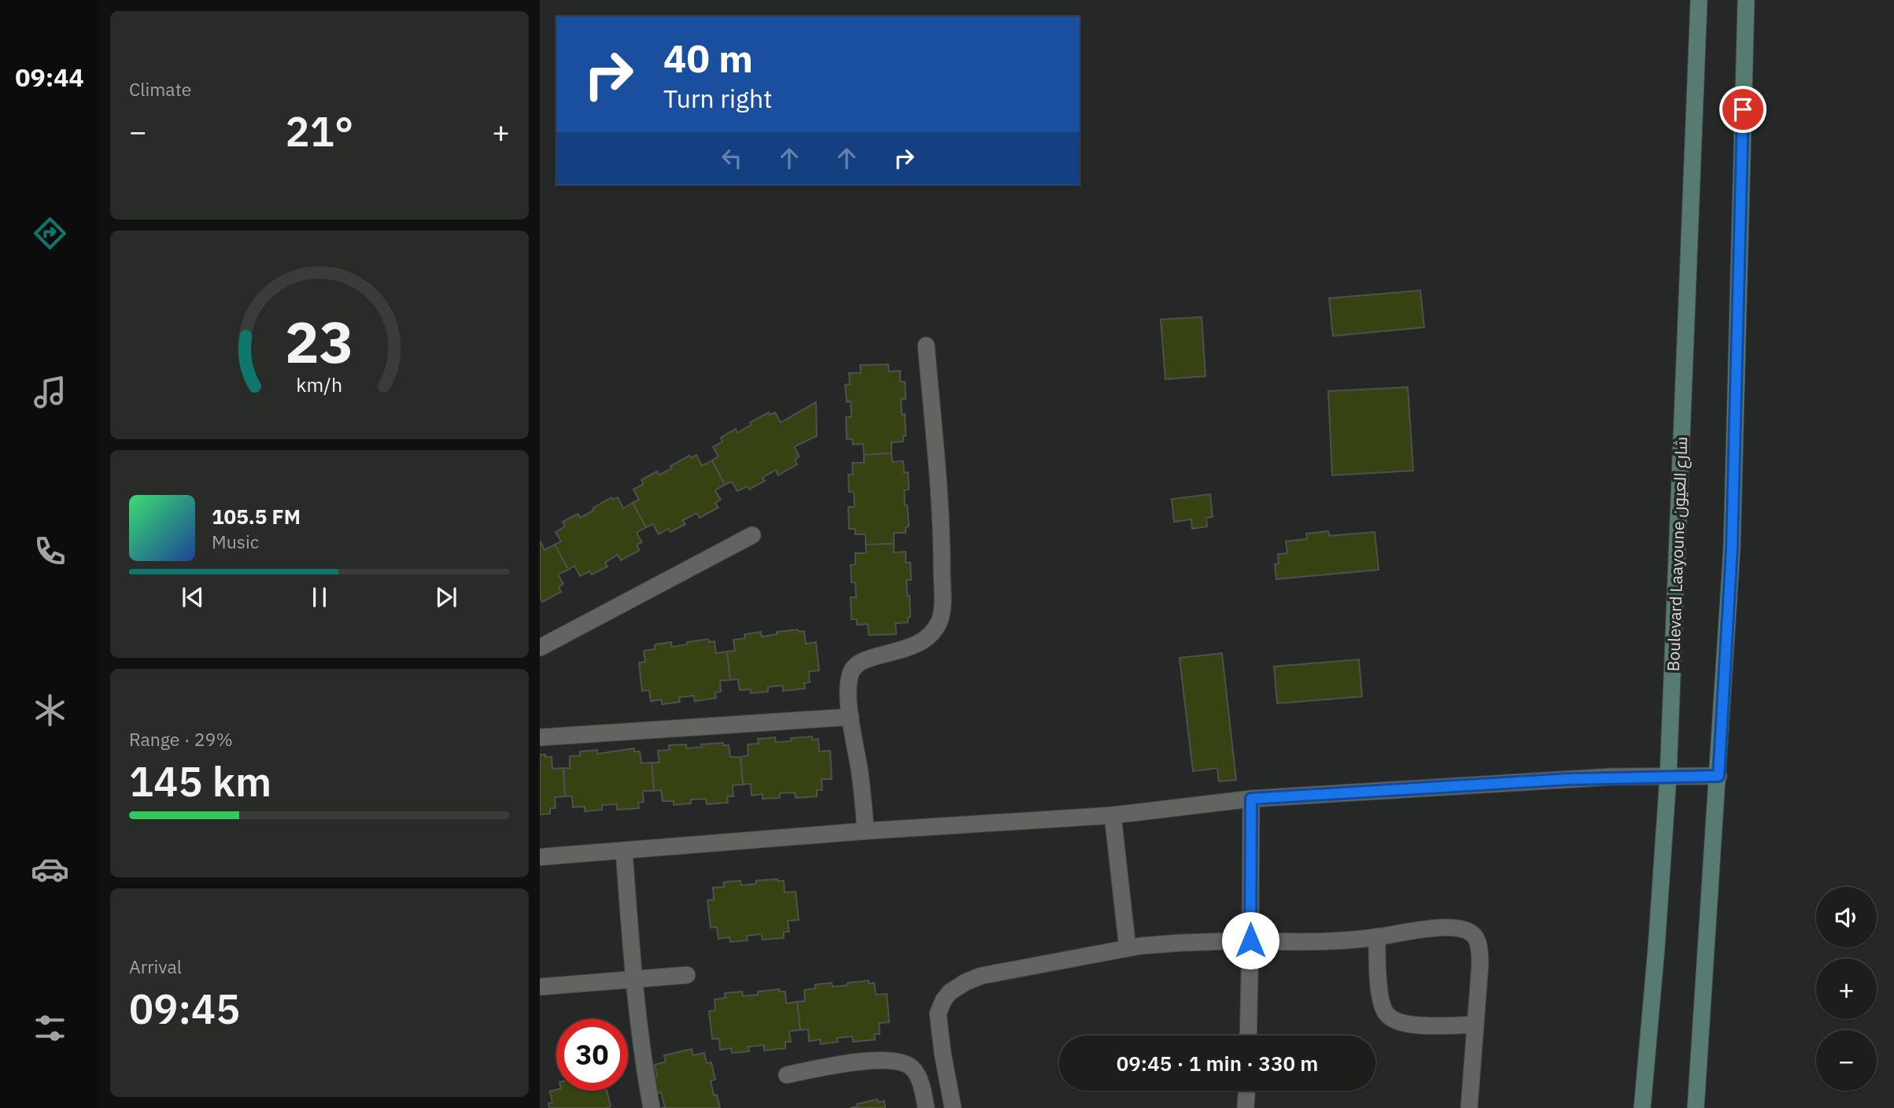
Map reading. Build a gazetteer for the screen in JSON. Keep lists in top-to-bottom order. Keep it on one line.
{"streets":{"street":["Boulevard Laayoune شارع العيون"]},"page":{"tabs":"09:44","tile":["Climate",["Range · 29%","145 km"],["Arrival","09:45"]],"turn":["40 m","Turn right"],"heat":["−","21°","+"],"song":["105.5 FM","Music"],"map_buttons":["+","−"],"limit":"30","trip":"09:45 · 1 min · 330 m","gauge":["23","km/h"]}}
